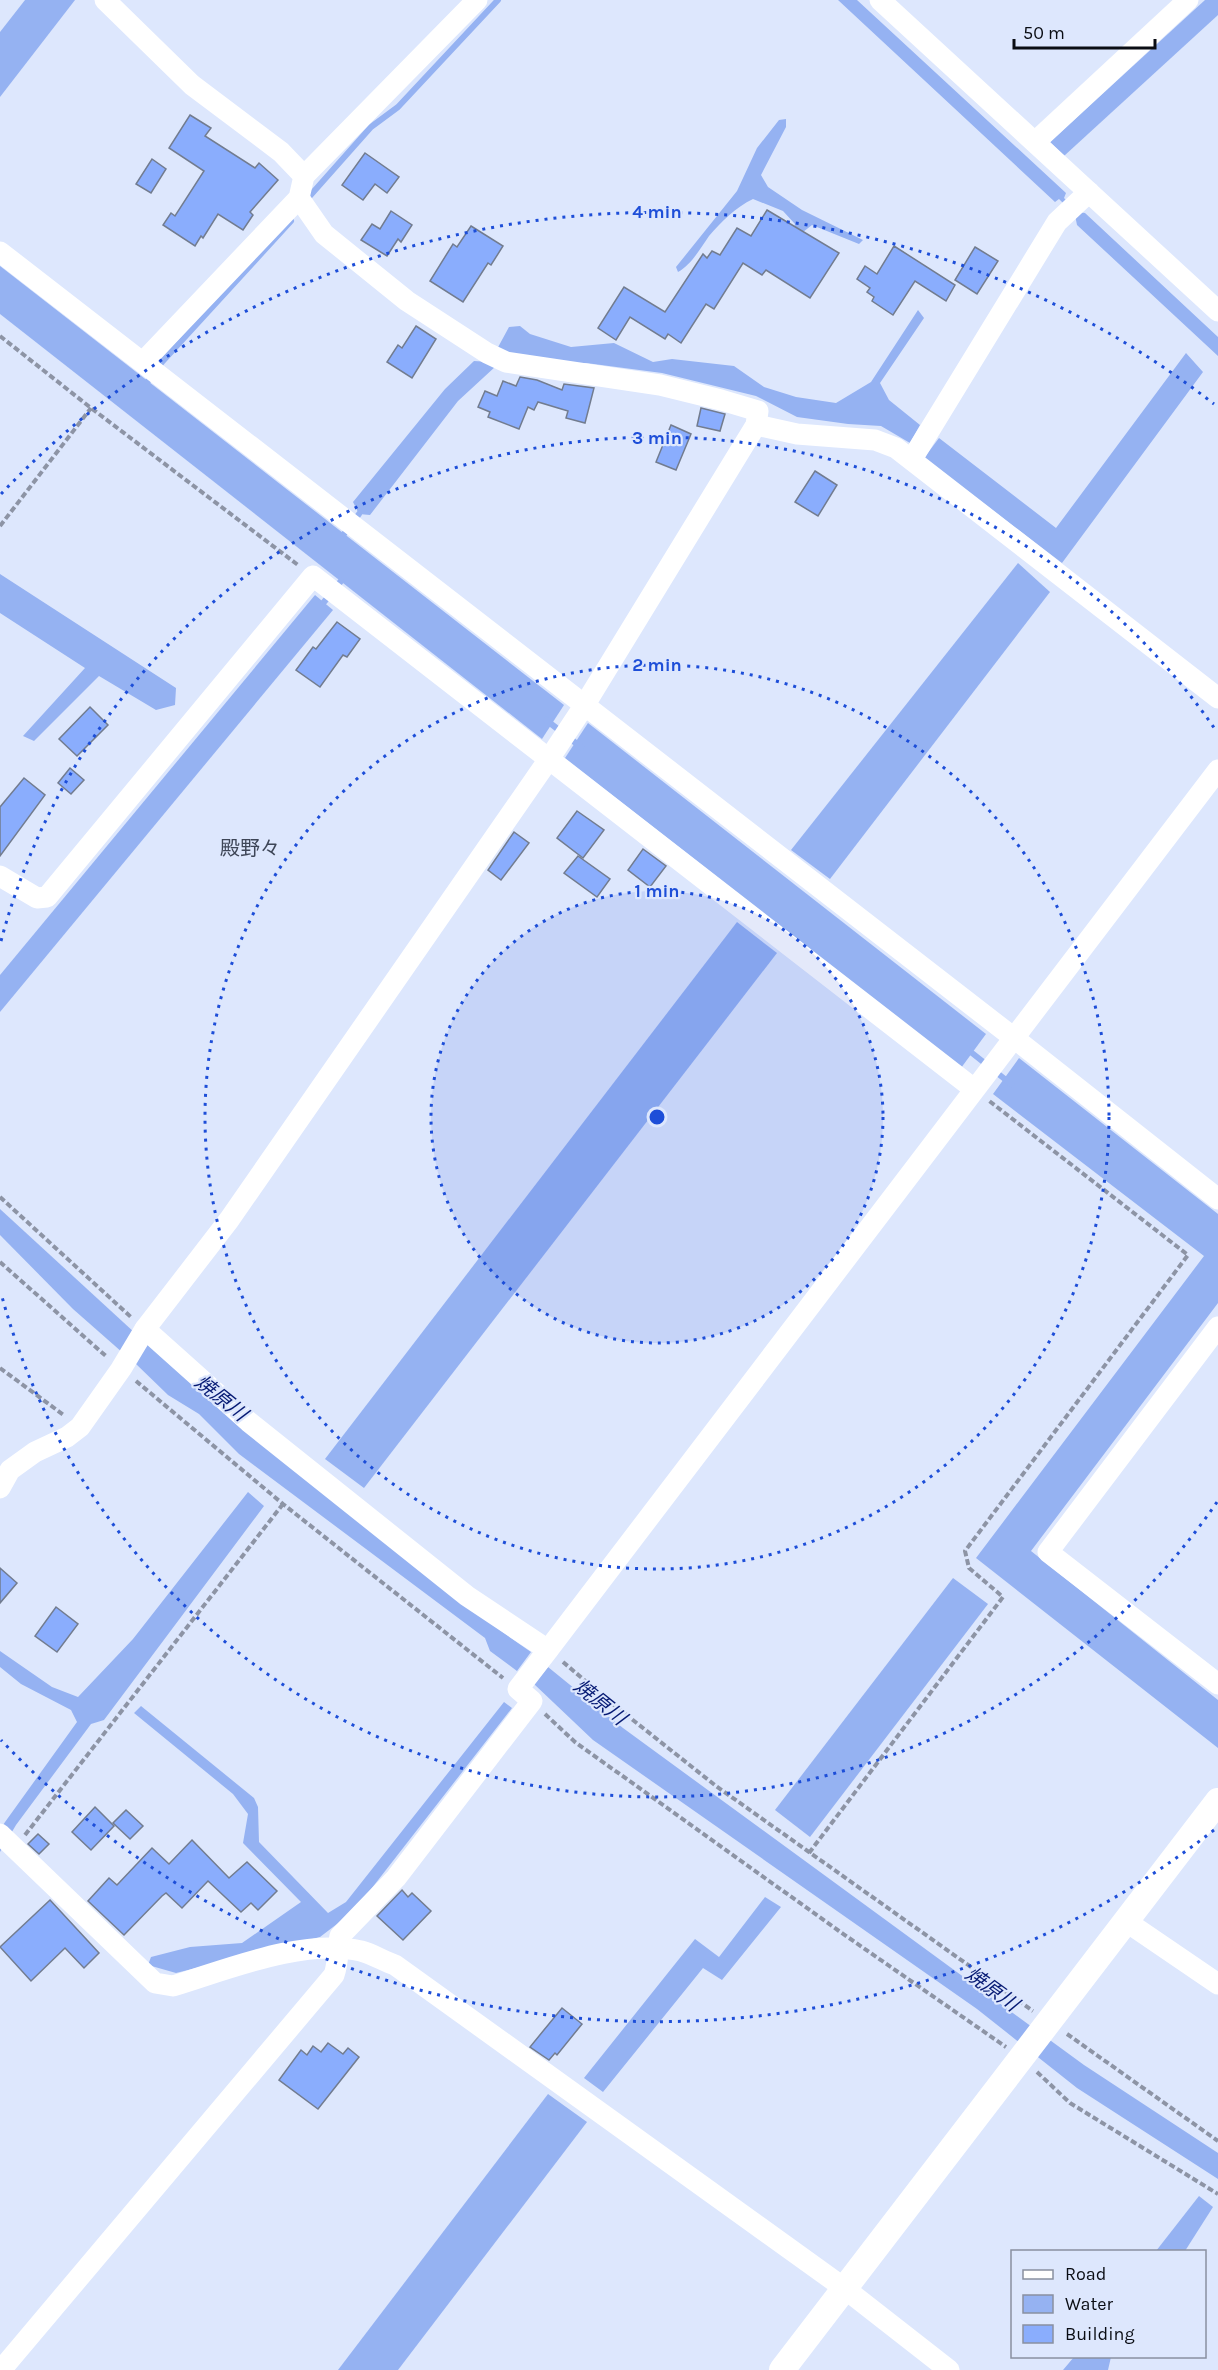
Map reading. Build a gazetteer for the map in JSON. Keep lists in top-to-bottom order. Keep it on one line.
{"districts":["殿野々"],"water":["焼原川"],"legend":["Road","Water","Building"],"scale_bar":"50 m","rings":["4 min","3 min","2 min","1 min"]}
